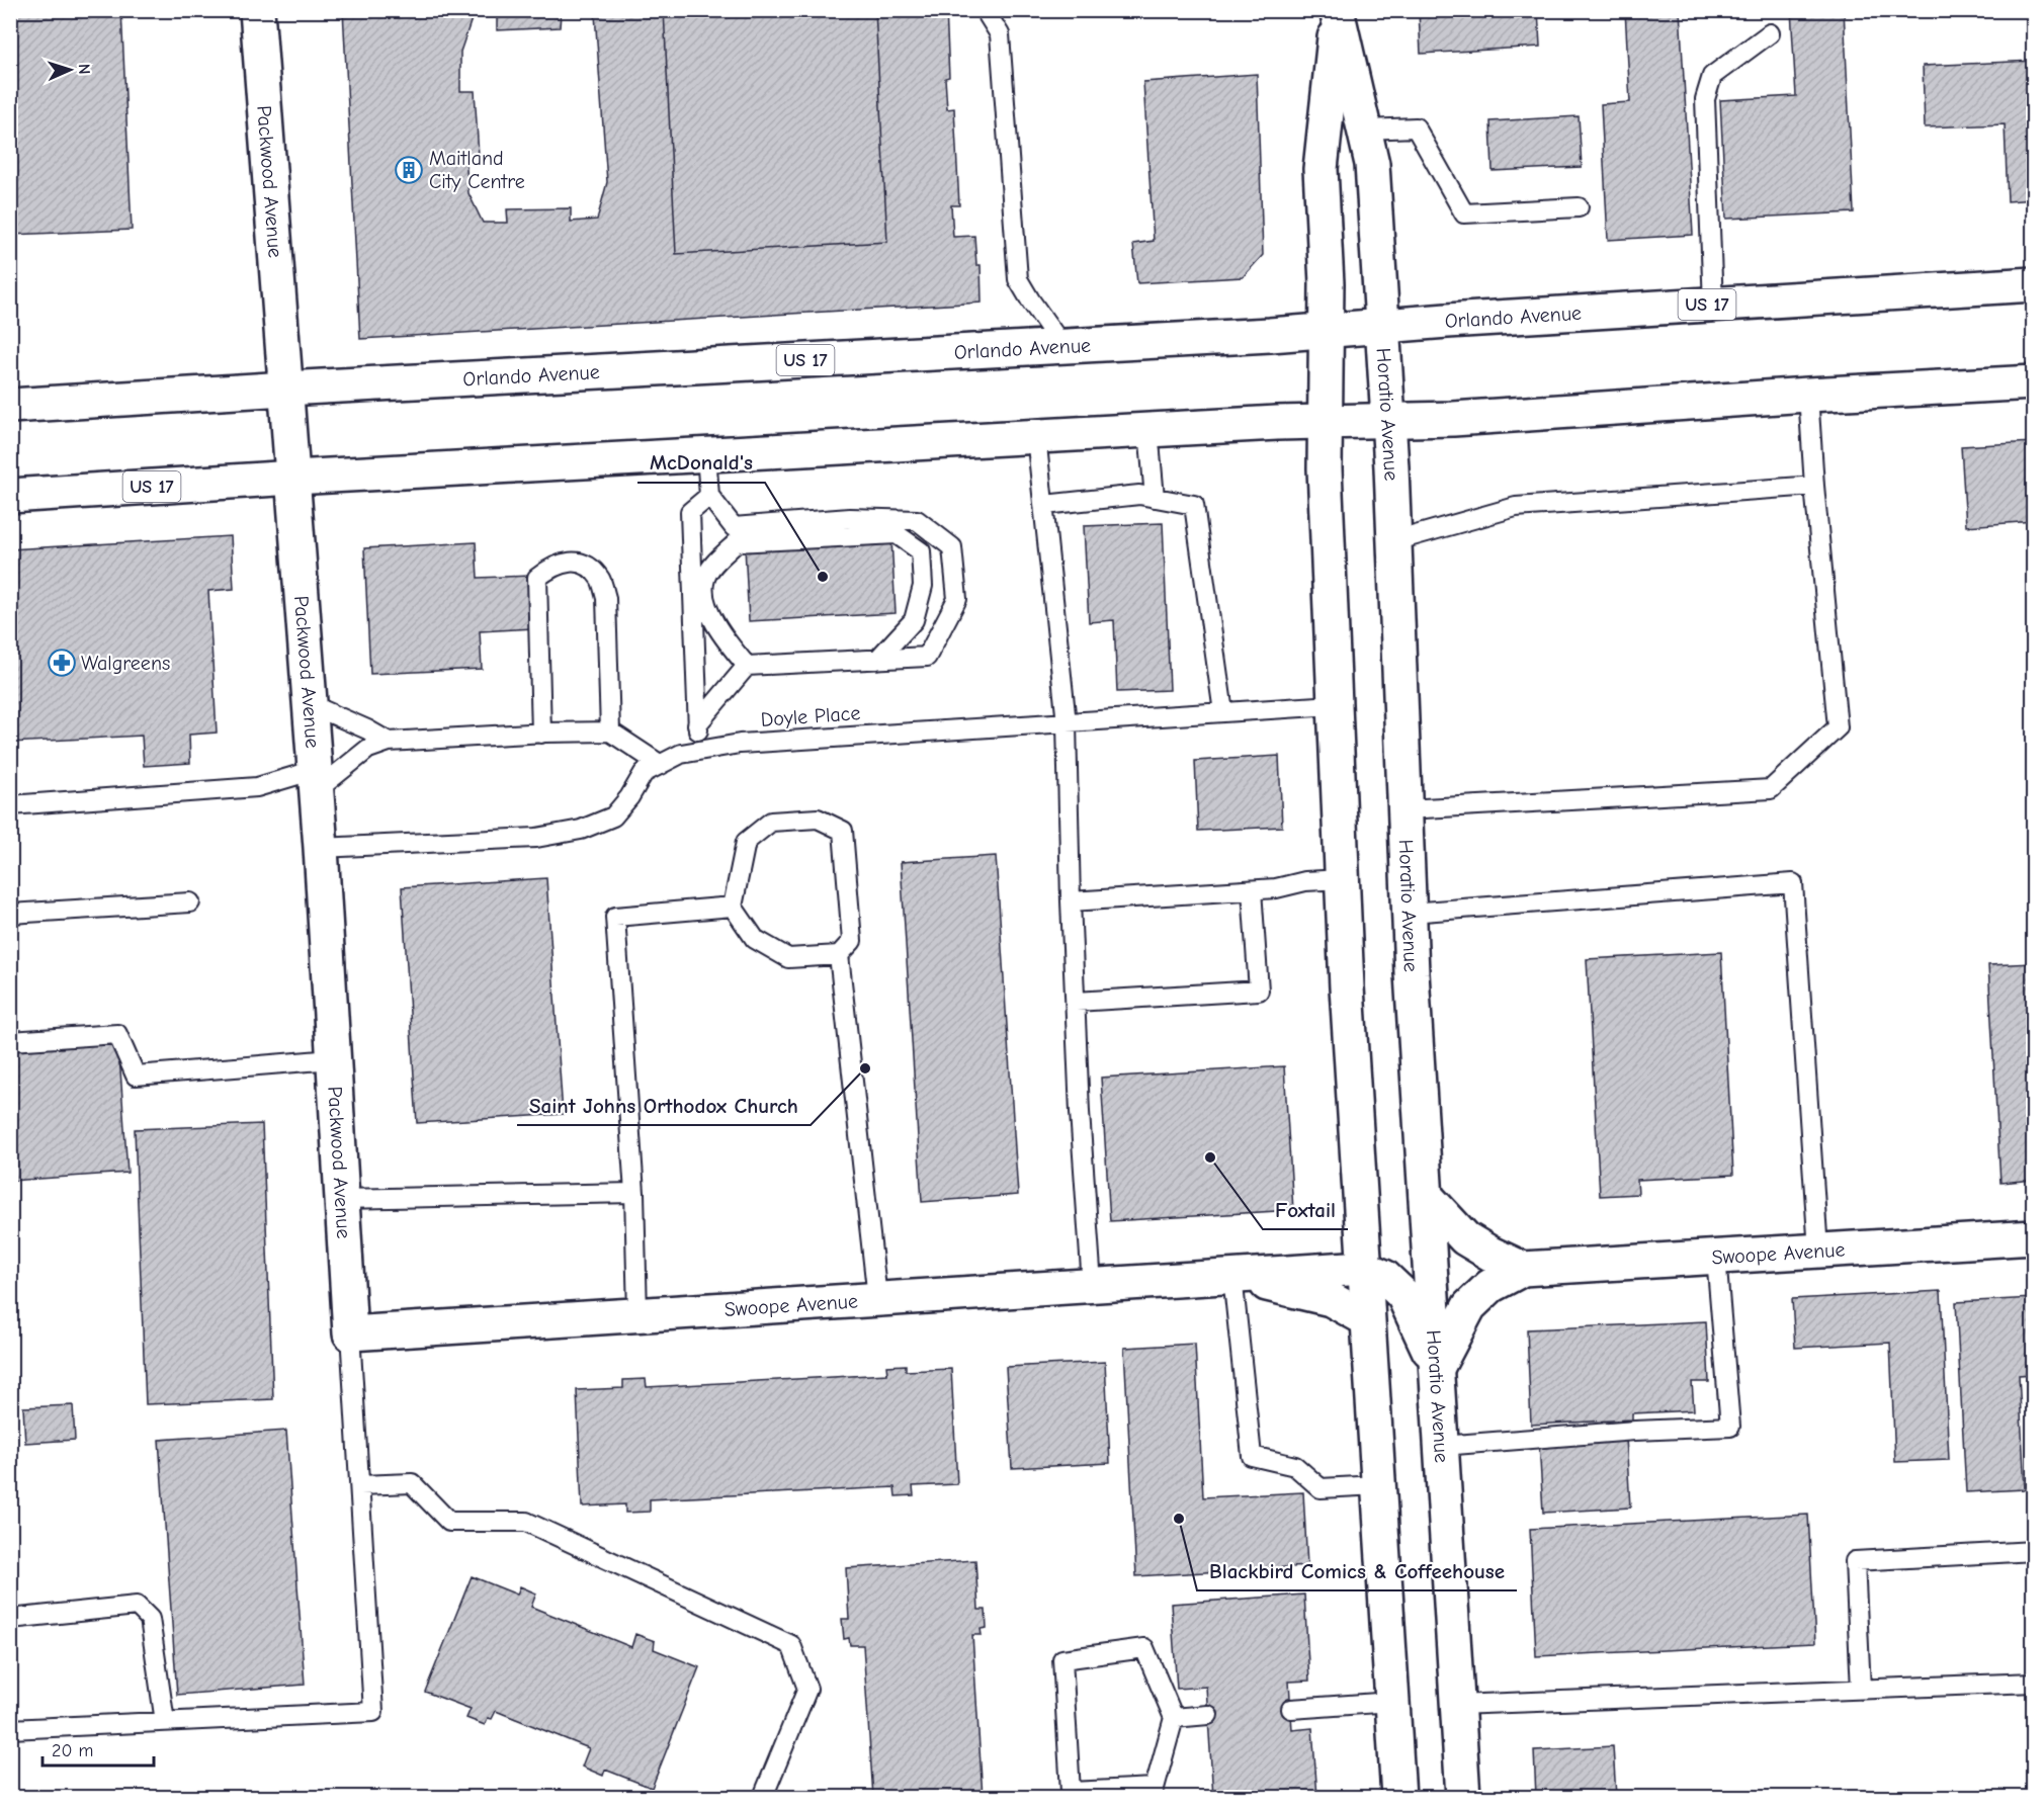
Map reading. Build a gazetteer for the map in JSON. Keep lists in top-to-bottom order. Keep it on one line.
{"streets":{"main road":["Packwood Avenue","US 17","Orlando Avenue","Horatio Avenue","Swoope Avenue"],"lane":["Doyle Place"]},"crossings":[["Packwood Avenue","US 17"],["Packwood Avenue","Orlando Avenue"],["Packwood Avenue","Doyle Place"],["Packwood Avenue","Swoope Avenue"],["US 17","Horatio Avenue"],["Orlando Avenue","Horatio Avenue"],["Horatio Avenue","Doyle Place"],["Horatio Avenue","Swoope Avenue"]],"places":{"building":["Maitland City Centre"],"other":["McDonald's","Saint Johns Orthodox Church","Foxtail","Blackbird Comics & Coffeehouse"],"pharmacy":["Walgreens"]},"scale_bar":"20 m","north":"right"}
